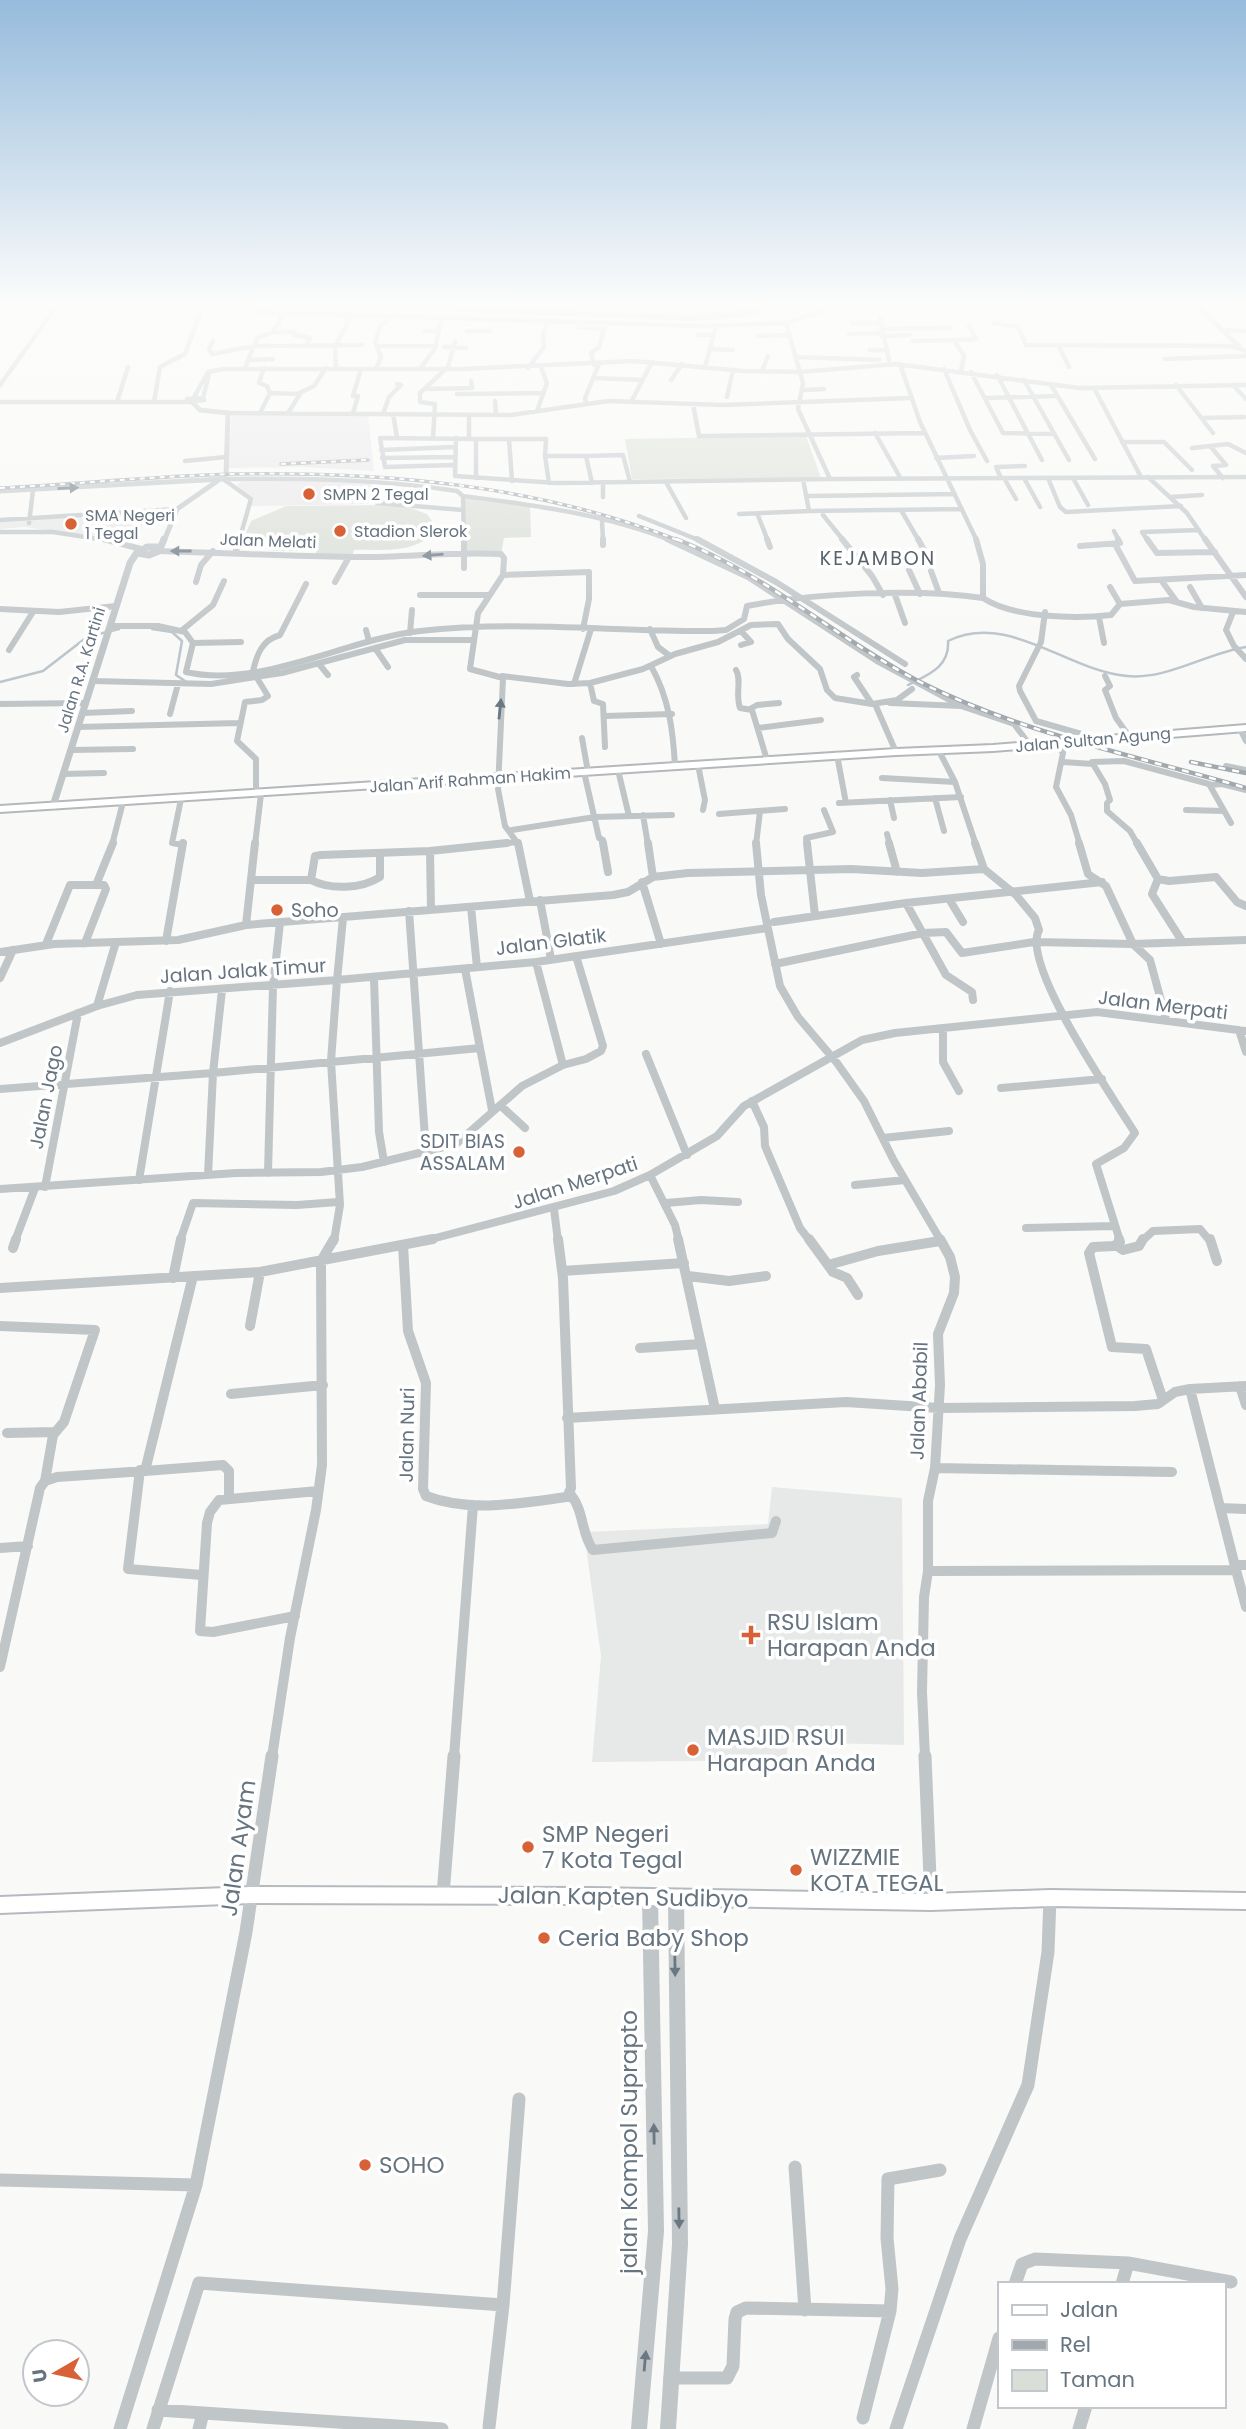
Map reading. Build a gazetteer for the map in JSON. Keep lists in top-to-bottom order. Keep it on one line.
{"streets":{"highway":["Jalan Sultan Agung","Jalan Arif Rahman Hakim"],"main road":["Jalan Kapten Sudibyo"],"street":["Jalan Melati","Jalan R.A. Kartini","Jalan Glatik","Jalan Jalak Timur","Jalan Merpati","Jalan Jago","Jalan Ababil","Jalan Nuri","Jalan Ayam","jalan Kompol Suprapto"]},"crossings":[["Jalan R.A. Kartini","Jalan Arif Rahman Hakim"],["Jalan Sultan Agung","Jalan Arif Rahman Hakim"],["Jalan Glatik","Jalan Jalak Timur"],["Jalan Glatik","Jalan Ababil"],["Jalan Jalak Timur","Jalan Merpati"],["Jalan Jalak Timur","Jalan Jago"],["Jalan Jalak Timur","Jalan Ayam"],["Jalan Merpati","Jalan Ababil"],["Jalan Merpati","Jalan Nuri"],["Jalan Merpati","Jalan Ayam"],["Jalan Ababil","Jalan Kapten Sudibyo"],["Jalan Ayam","Jalan Kapten Sudibyo"],["Jalan Kapten Sudibyo","jalan Kompol Suprapto"]],"districts":["KEJAMBON"],"places":{"other":["SMPN 2 Tegal","SMA Negeri 1 Tegal","Stadion Slerok","Soho","SDIT BIAS ASSALAM","MASJID RSUI Harapan Anda","SMP Negeri 7 Kota Tegal","WIZZMIE KOTA TEGAL","Ceria Baby Shop","SOHO"],"health":["RSU Islam Harapan Anda"]},"legend":["Jalan","Rel","Taman"],"north":"left"}
